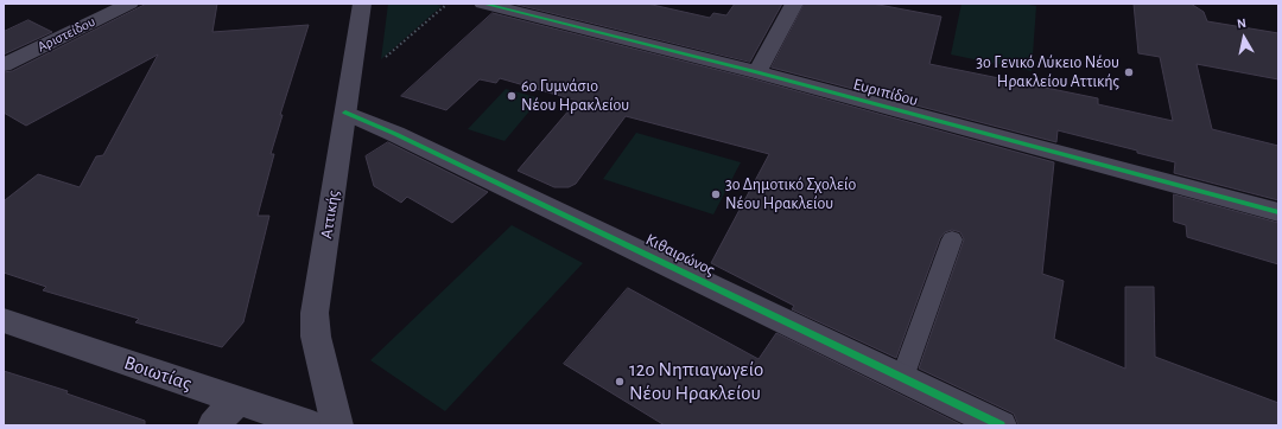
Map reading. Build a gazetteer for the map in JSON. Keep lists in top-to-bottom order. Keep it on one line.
{"streets":{"street":["Αριστείδου","Ευριπίδου","Αττικής","Κιθαιρώνος","Βοιωτίας"]},"crossings":[["Αττικής","Κιθαιρώνος"]],"places":["3ο Γενικό Λύκειο Νέου Ηρακλείου Αττικής","6ο Γυμνάσιο Νέου Ηρακλείου","3ο Δημοτικό Σχολείο Νέου Ηρακλείου","12ο Νηπιαγωγείο Νέου Ηρακλείου"],"north":"top"}
